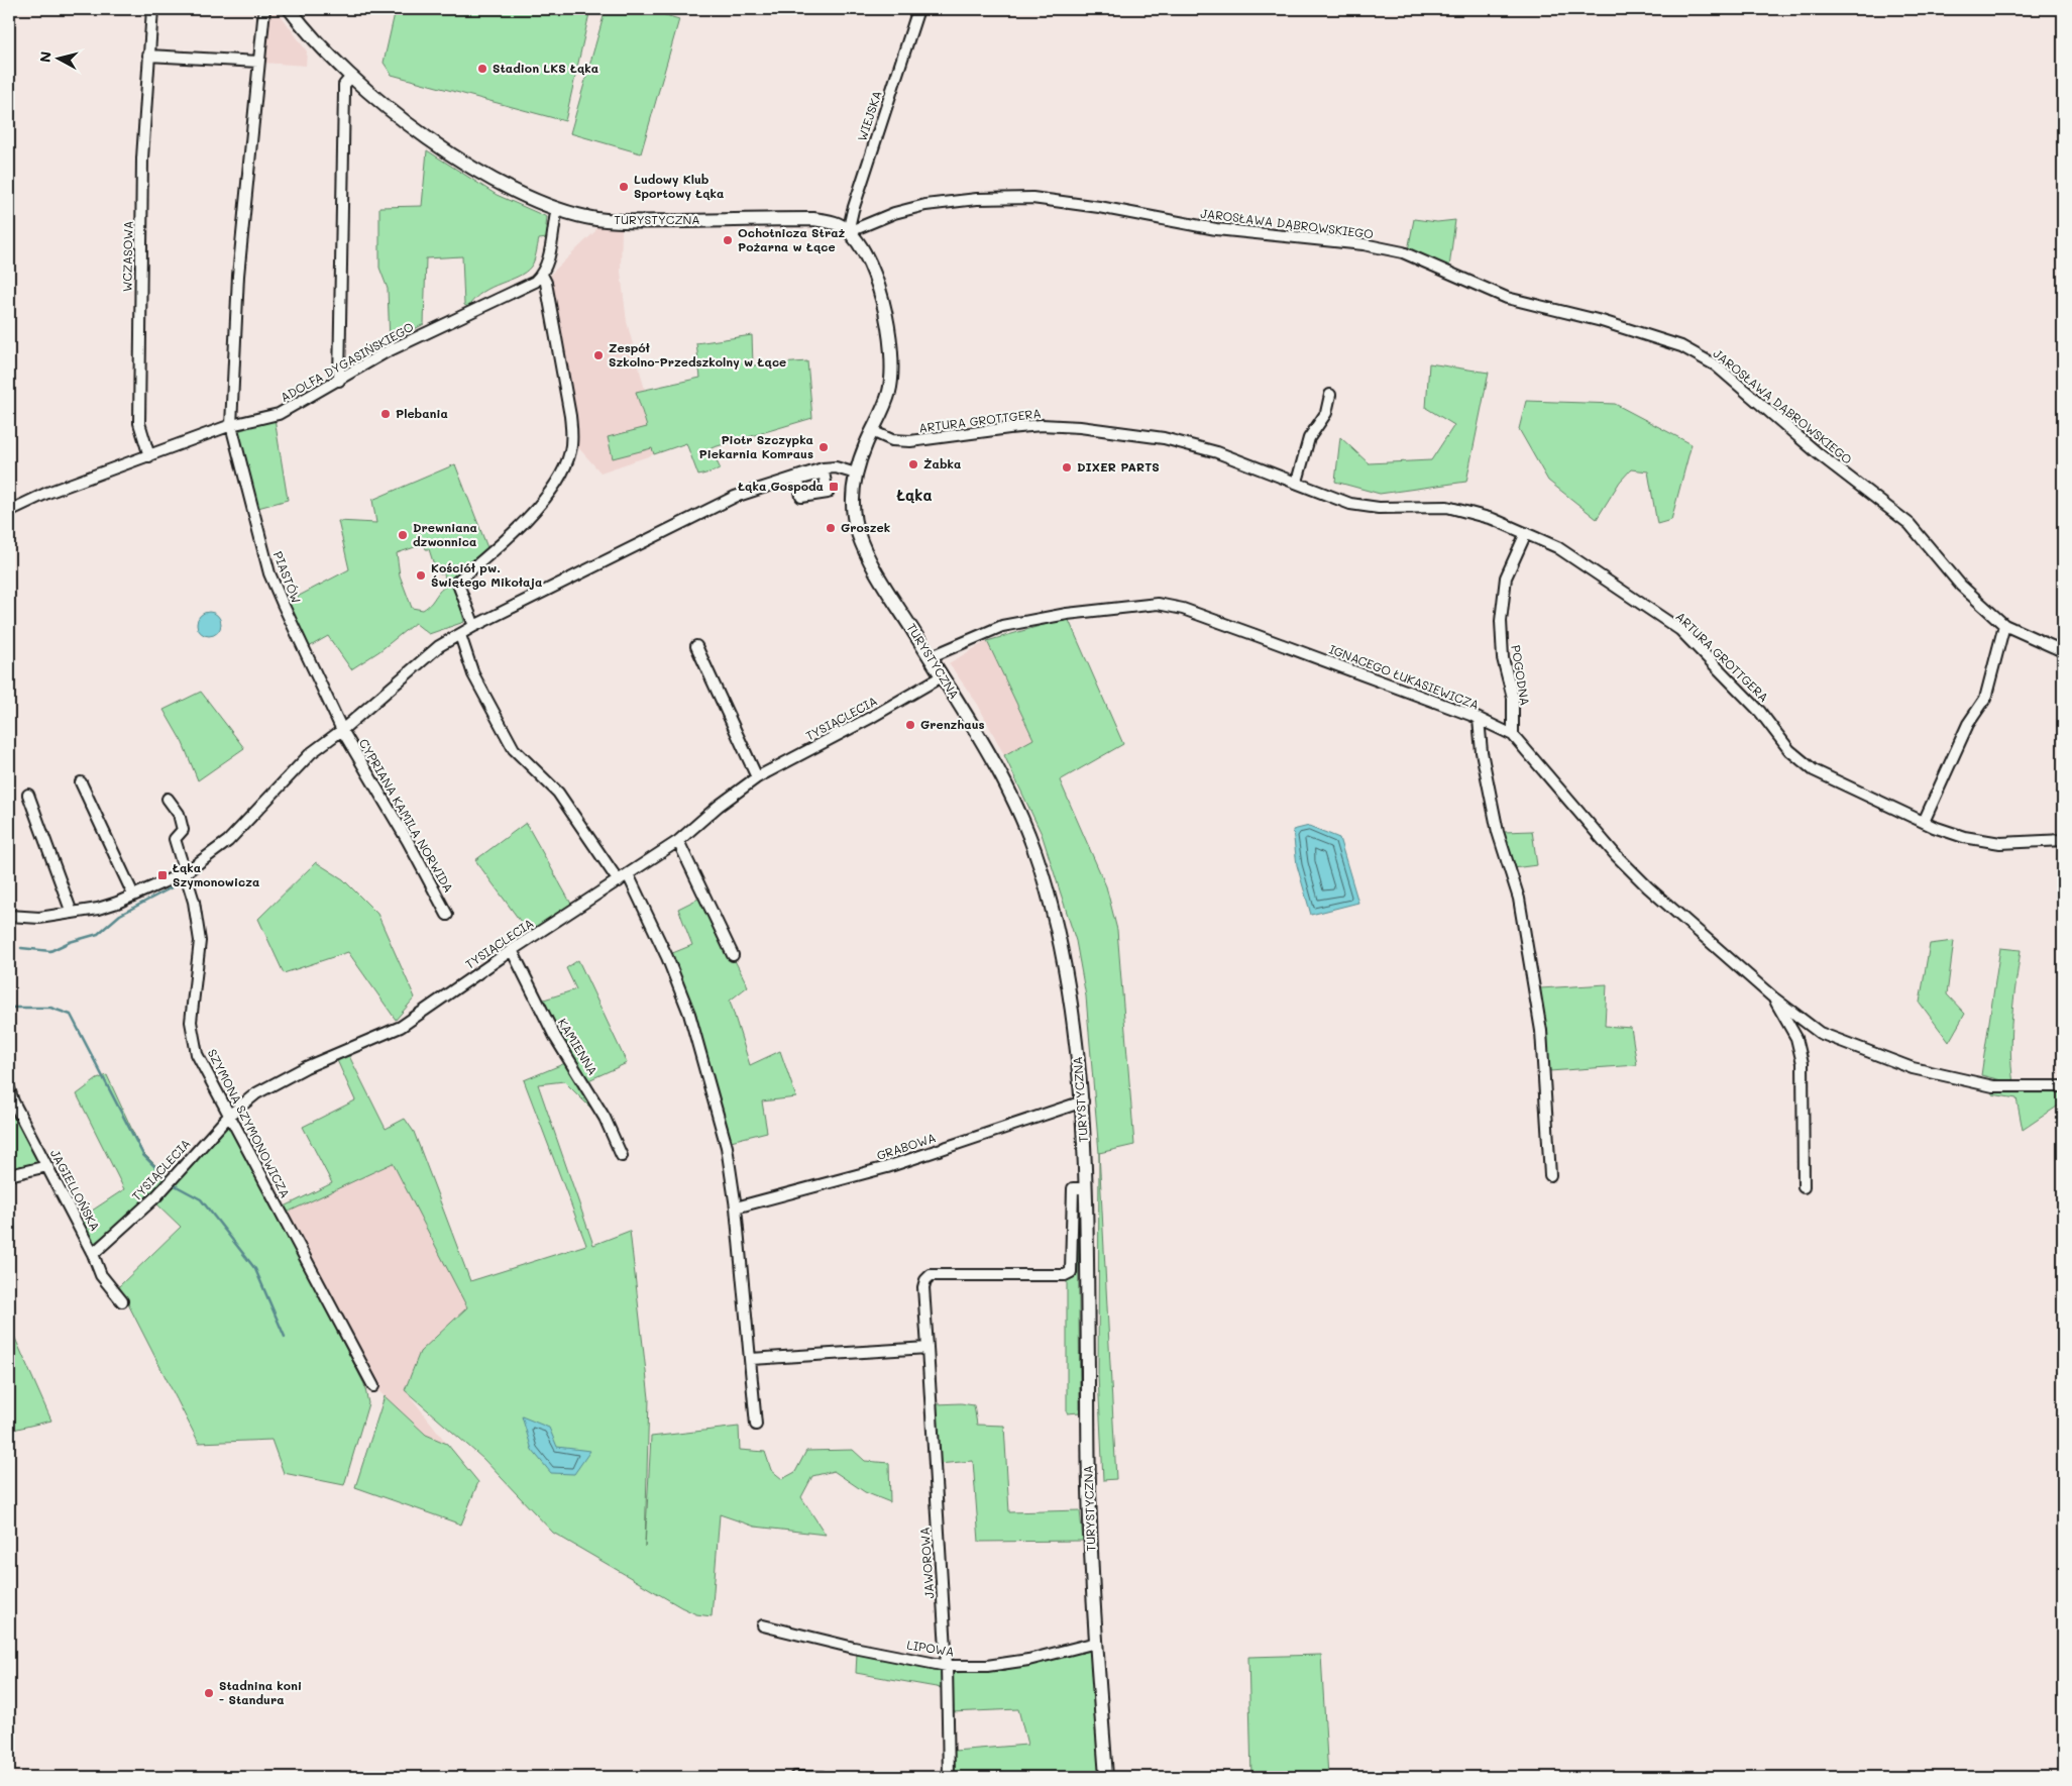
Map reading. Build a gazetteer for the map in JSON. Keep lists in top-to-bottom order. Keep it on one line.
{"streets":{"main road":["TURYSTYCZNA"],"street":["WIEJSKA","JAROSŁAWA DĄBROWSKIEGO","WCZASOWA","ADOLFA DYGASIŃSKIEGO","ARTURA GROTTGERA","PIASTÓW","POGODNA","IGNACEGO ŁUKASIEWICZA","TYSIĄCLECIA","CYPRIANA KAMILA NORWIDA","KAMIENNA","SZYMONA SZYMONOWICZA","GRABOWA","JAGIELLOŃSKA","JAWOROWA","LIPOWA"]},"crossings":[["WIEJSKA","TURYSTYCZNA"],["WIEJSKA","JAROSŁAWA DĄBROWSKIEGO"],["TURYSTYCZNA","JAROSŁAWA DĄBROWSKIEGO"],["TURYSTYCZNA","ARTURA GROTTGERA"],["TURYSTYCZNA","IGNACEGO ŁUKASIEWICZA"],["TURYSTYCZNA","TYSIĄCLECIA"],["TURYSTYCZNA","GRABOWA"],["TURYSTYCZNA","JAWOROWA"],["TURYSTYCZNA","LIPOWA"],["WCZASOWA","ADOLFA DYGASIŃSKIEGO"],["ADOLFA DYGASIŃSKIEGO","PIASTÓW"],["ARTURA GROTTGERA","POGODNA"],["PIASTÓW","CYPRIANA KAMILA NORWIDA"],["POGODNA","IGNACEGO ŁUKASIEWICZA"],["TYSIĄCLECIA","KAMIENNA"],["TYSIĄCLECIA","SZYMONA SZYMONOWICZA"],["TYSIĄCLECIA","JAGIELLOŃSKA"],["JAWOROWA","LIPOWA"]],"districts":["Łąka"],"places":{"other":["Stadion LKS Łąka","Ludowy Klub Sportowy Łąka","Ochotnicza Straż Pożarna w Łące","Zespół Szkolno-Przedszkolny w Łące","Plebania","Piotr Szczypka Piekarnia Komraus","Żabka","DIXER PARTS","Groszek","Drewniana dzwonnica","Kościół pw. Świętego Mikołaja","Grenzhaus","Stadnina koni - Standura"],"transit":["Łąka Gospoda","Łąka Szymonowicza"]},"north":"left"}
